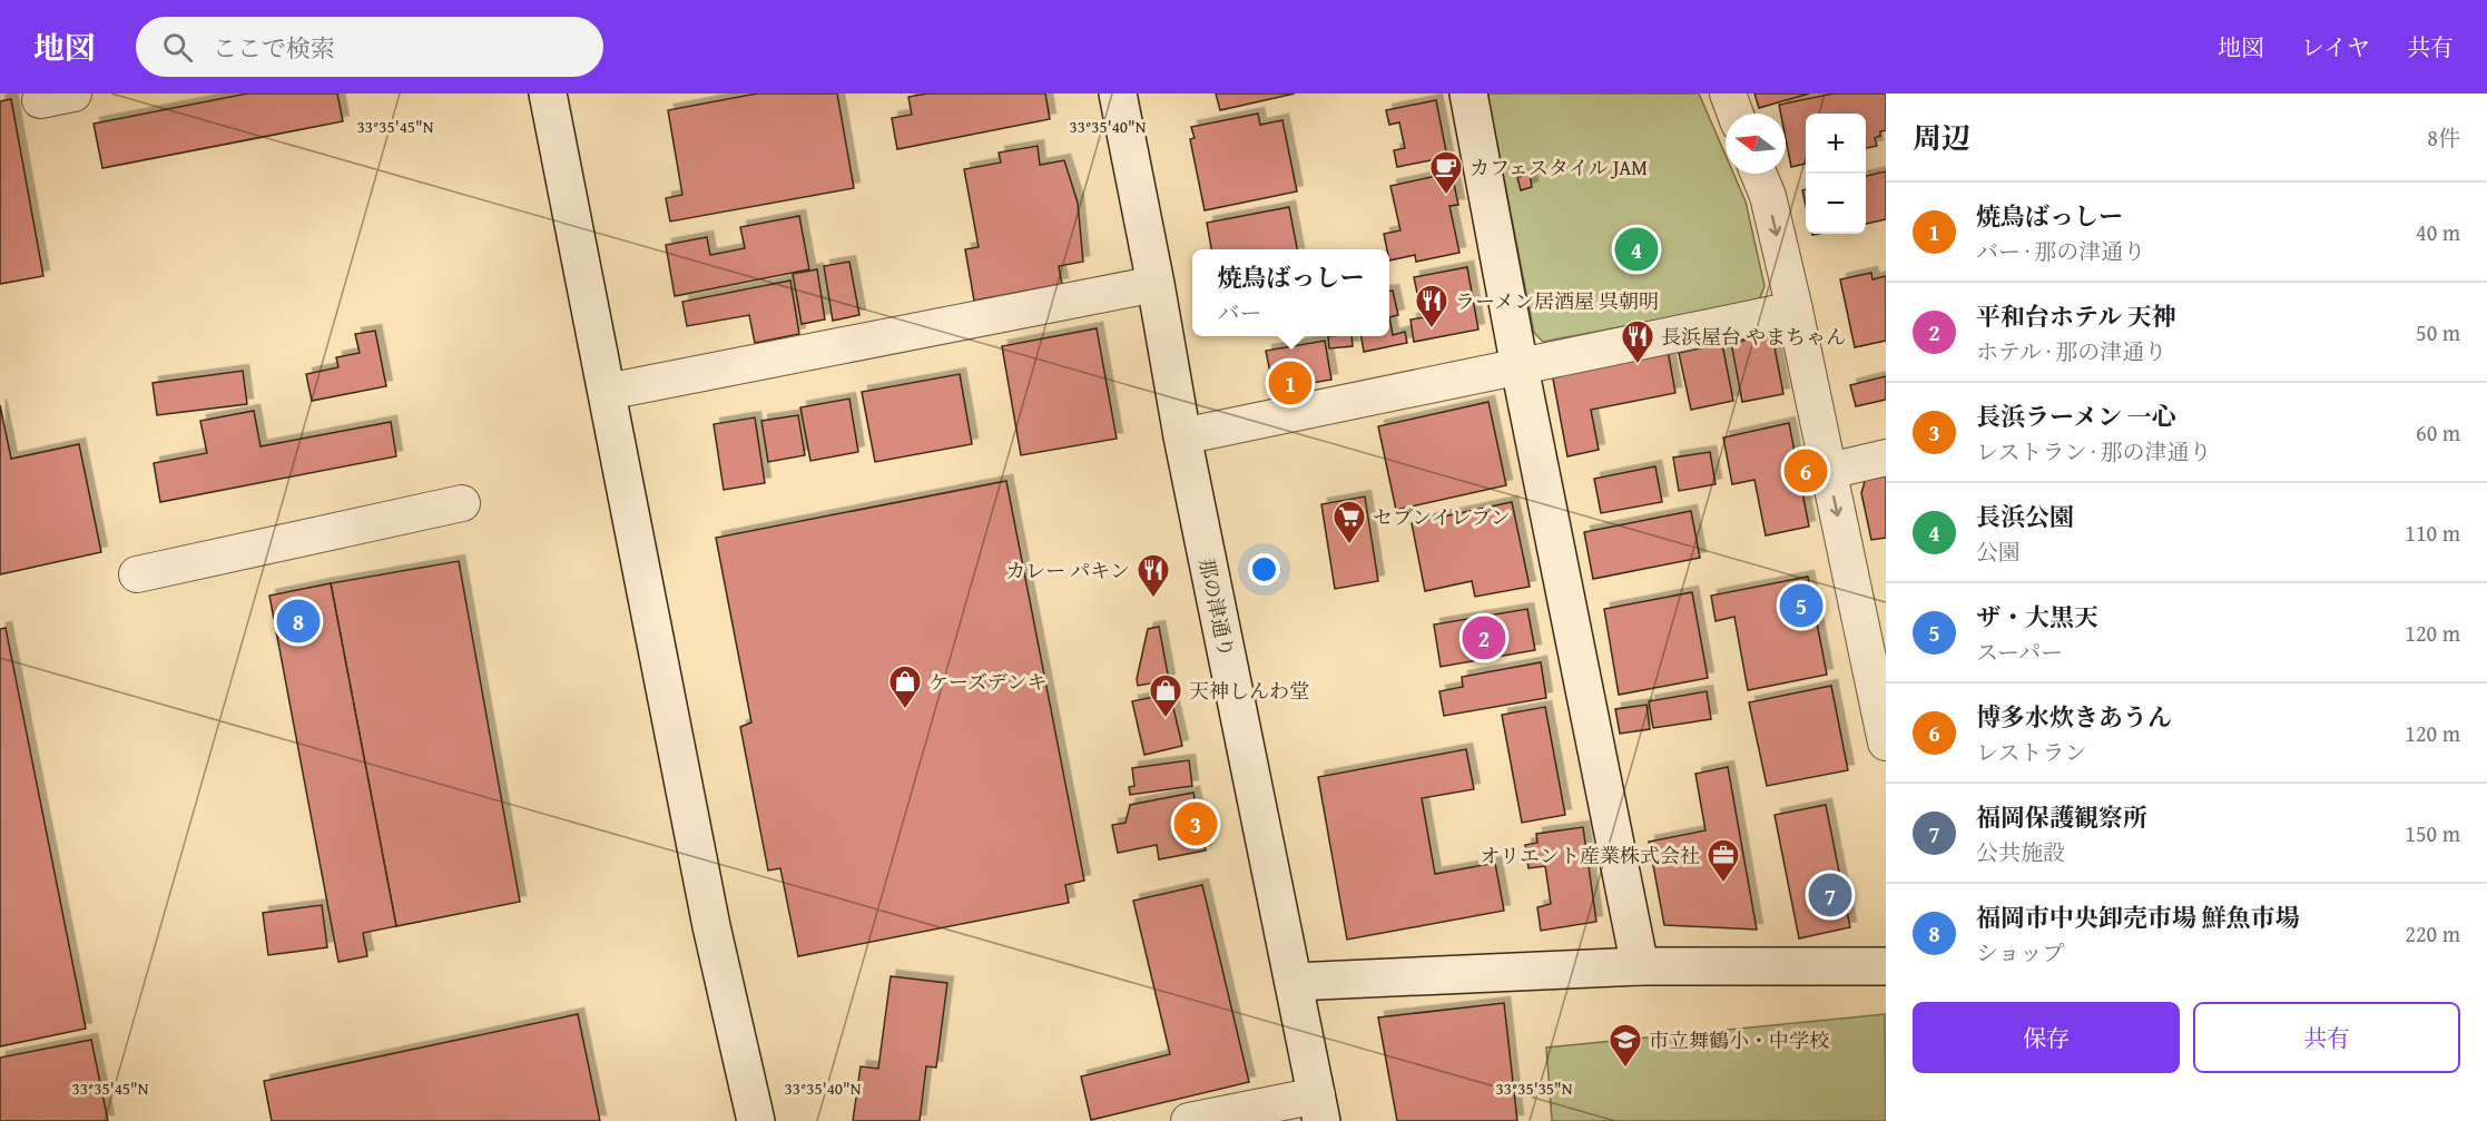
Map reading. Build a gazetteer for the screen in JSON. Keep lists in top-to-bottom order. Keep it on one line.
{"streets":{"street":["那の津通り"]},"places":{"cafe":["カフェスタイル JAM"],"restaurant":["ラーメン居酒屋 呉朝明","長浜屋台 やまちゃん","カレー パキン"],"supermarket":["セブンイレブン"],"shop":["ケーズデンキ","天神しんわ堂"],"office":["オリエント産業株式会社"],"school or university":["市立舞鶴小・中学校"]},"north":"left","page":{"header":"地図","search":"ここで検索","nav":["地図","レイヤ","共有"],"heading":["周辺","8件"],"map_buttons":["+","−"],"list":[{"mark":"1","name":"焼鳥ばっしー","note":"バー · 那の津通り","value":"40 m"},{"mark":"2","name":"平和台ホテル 天神","note":"ホテル · 那の津通り","value":"50 m"},{"mark":"3","name":"長浜ラーメン 一心","note":"レストラン · 那の津通り","value":"60 m"},{"mark":"4","name":"長浜公園","note":"公園","value":"110 m"},{"mark":"5","name":"ザ・大黒天","note":"スーパー","value":"120 m"},{"mark":"6","name":"博多水炊きあうん","note":"レストラン","value":"120 m"},{"mark":"7","name":"福岡保護観察所","note":"公共施設","value":"150 m"},{"mark":"8","name":"福岡市中央卸売市場 鮮魚市場","note":"ショップ","value":"220 m"}],"pins":["4","1","6","5","8","2","3","7"],"popup":["焼鳥ばっしー","バー"],"buttons":["保存","共有"]},"coordinates":["33°35'45\"N","33°35'40\"N","33°35'35\"N"]}
